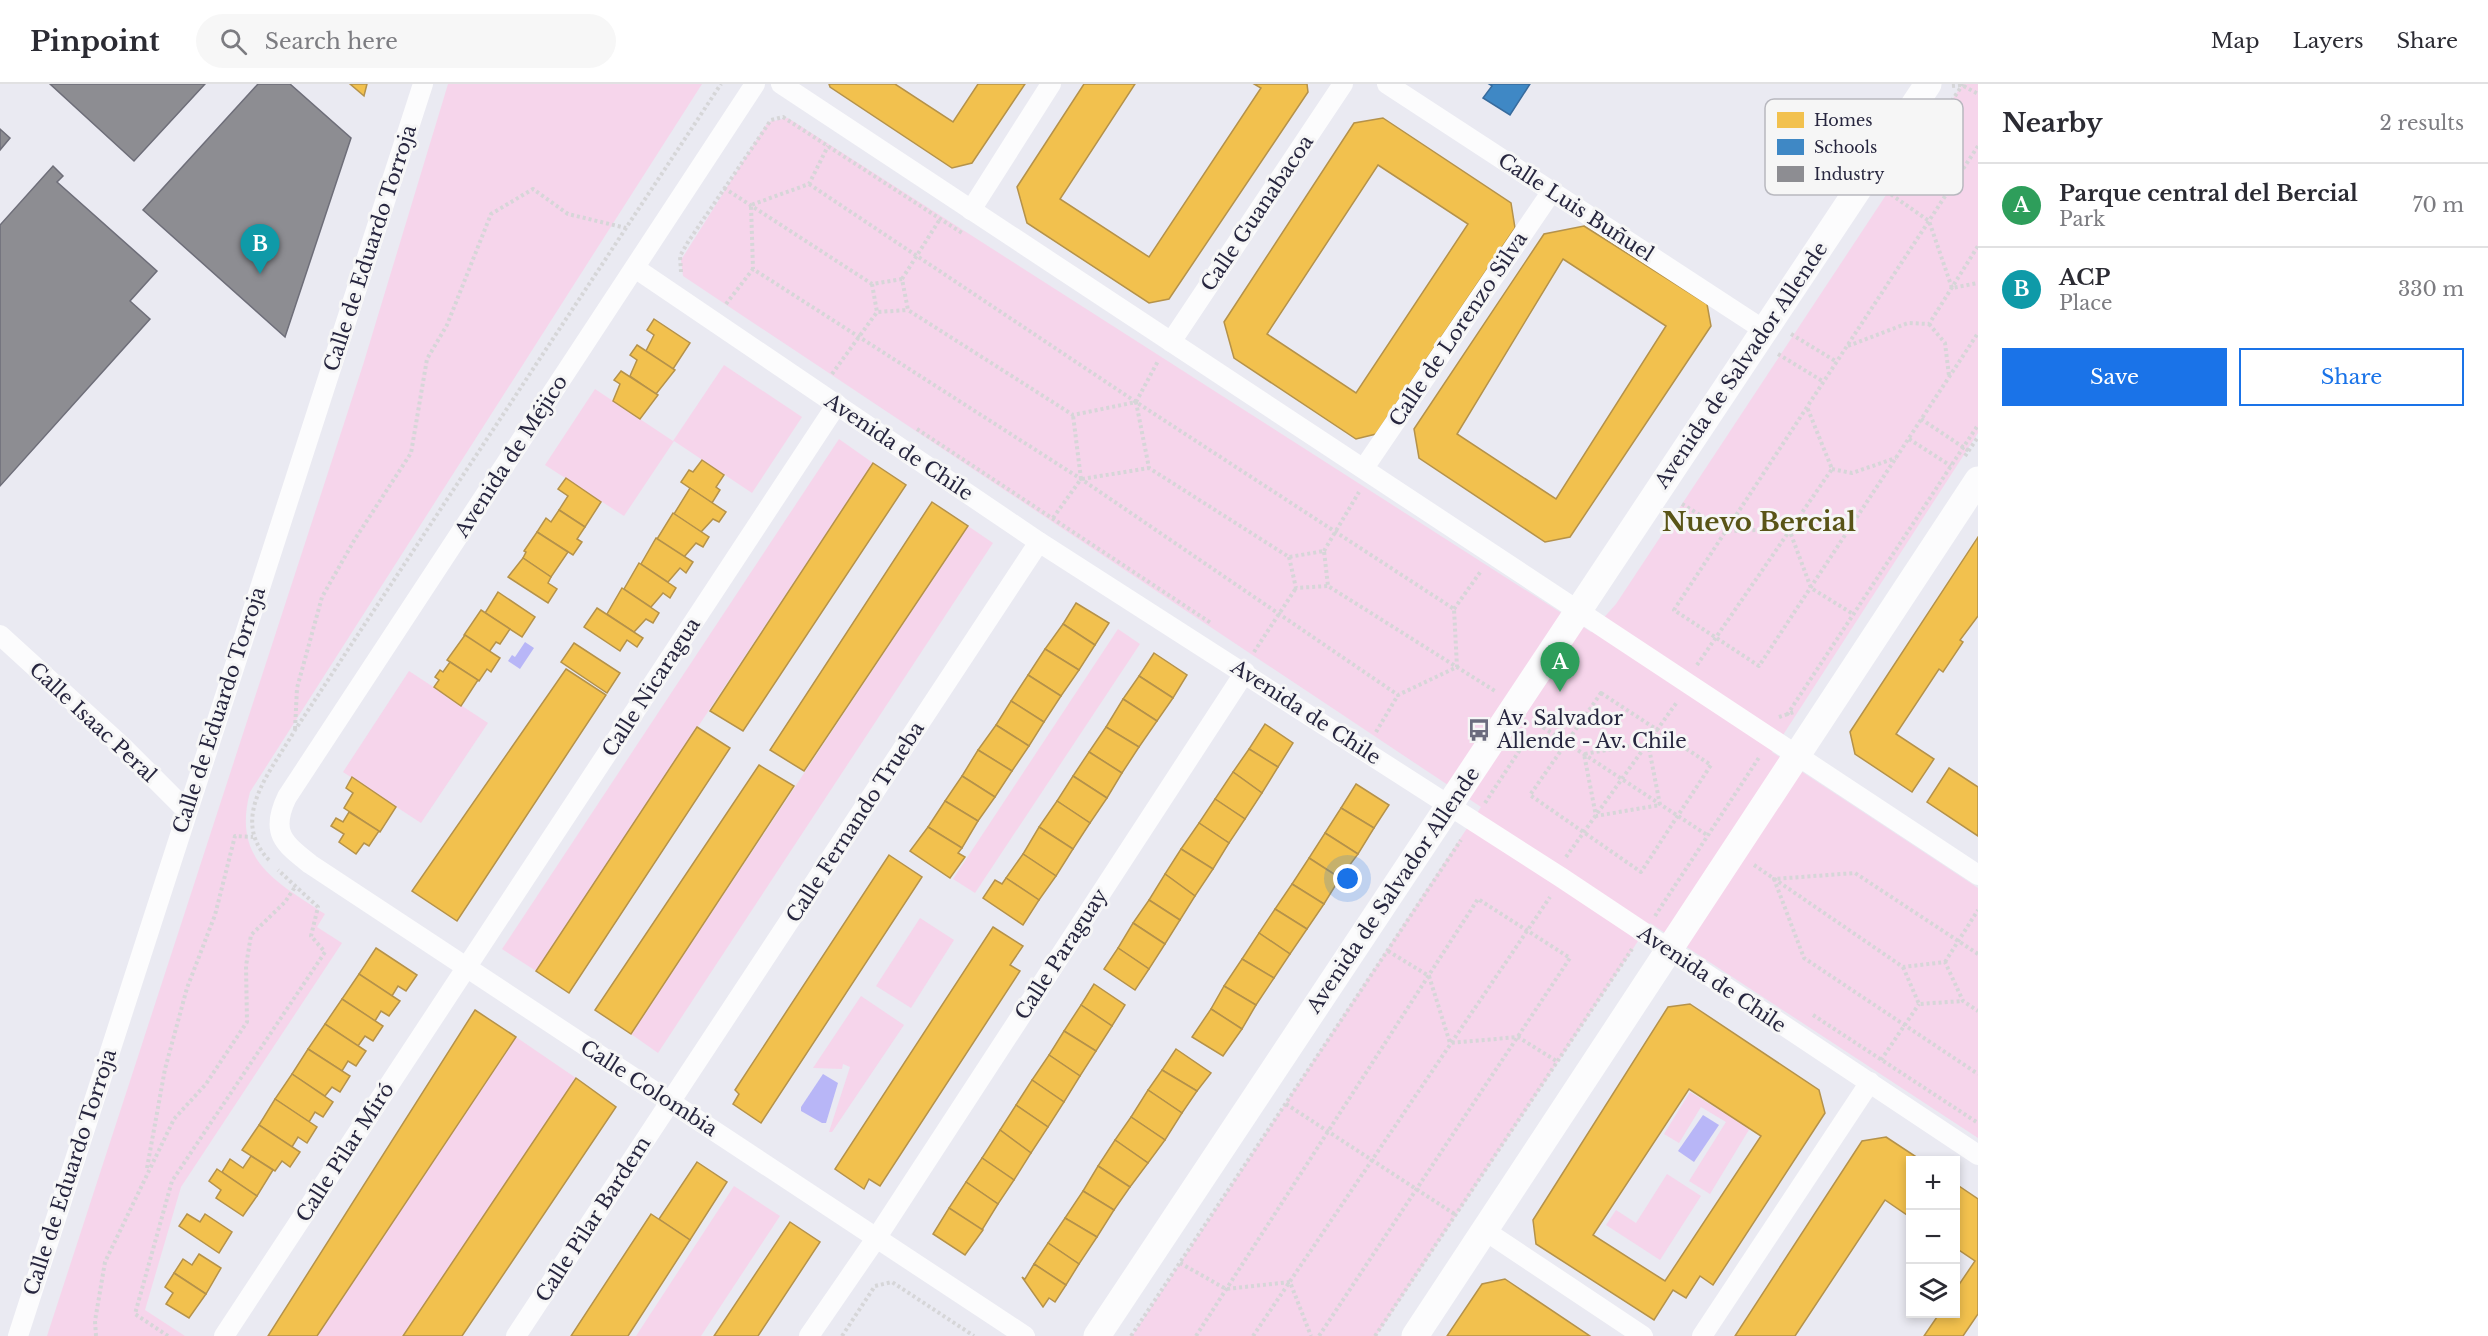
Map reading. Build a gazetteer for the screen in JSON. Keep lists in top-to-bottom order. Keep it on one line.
{"streets":{"street":["Calle Luis Buñuel","Calle Guanabacoa","Calle de Eduardo Torroja","Calle de Lorenzo Silva","Avenida de Salvador Allende","Avenida de Chile","Avenida de Méjico","Calle Nicaragua","Calle Isaac Peral","Calle Fernando Trueba","Calle Paraguay","Calle Colombia","Calle Pilar Miró","Calle Pilar Bardem"]},"crossings":[["Calle Luis Buñuel","Calle de Lorenzo Silva"],["Calle Luis Buñuel","Avenida de Salvador Allende"],["Calle de Eduardo Torroja","Calle Isaac Peral"],["Avenida de Salvador Allende","Avenida de Chile"],["Avenida de Chile","Avenida de Méjico"],["Avenida de Chile","Calle Nicaragua"],["Avenida de Chile","Calle Fernando Trueba"],["Avenida de Chile","Calle Paraguay"],["Avenida de Méjico","Calle Colombia"],["Calle Nicaragua","Calle Colombia"],["Calle Nicaragua","Calle Pilar Miró"],["Calle Fernando Trueba","Calle Colombia"],["Calle Fernando Trueba","Calle Pilar Bardem"],["Calle Paraguay","Calle Colombia"],["Calle Colombia","Calle Pilar Miró"],["Calle Colombia","Calle Pilar Bardem"]],"districts":["Nuevo Bercial"],"places":{"bus stop":["Av. Salvador Allende - Av. Chile"]},"legend":["Homes","Schools","Industry"],"page":{"header":"Pinpoint","search":"Search here","nav":["Map","Layers","Share"],"heading":["Nearby","2 results"],"list":[{"mark":"A","name":"Parque central del Bercial","note":"Park","value":"70 m"},{"mark":"B","name":"ACP","note":"Place","value":"330 m"}],"pins":["B","A"],"buttons":["Save","Share"],"map_buttons":["+","−"]}}
